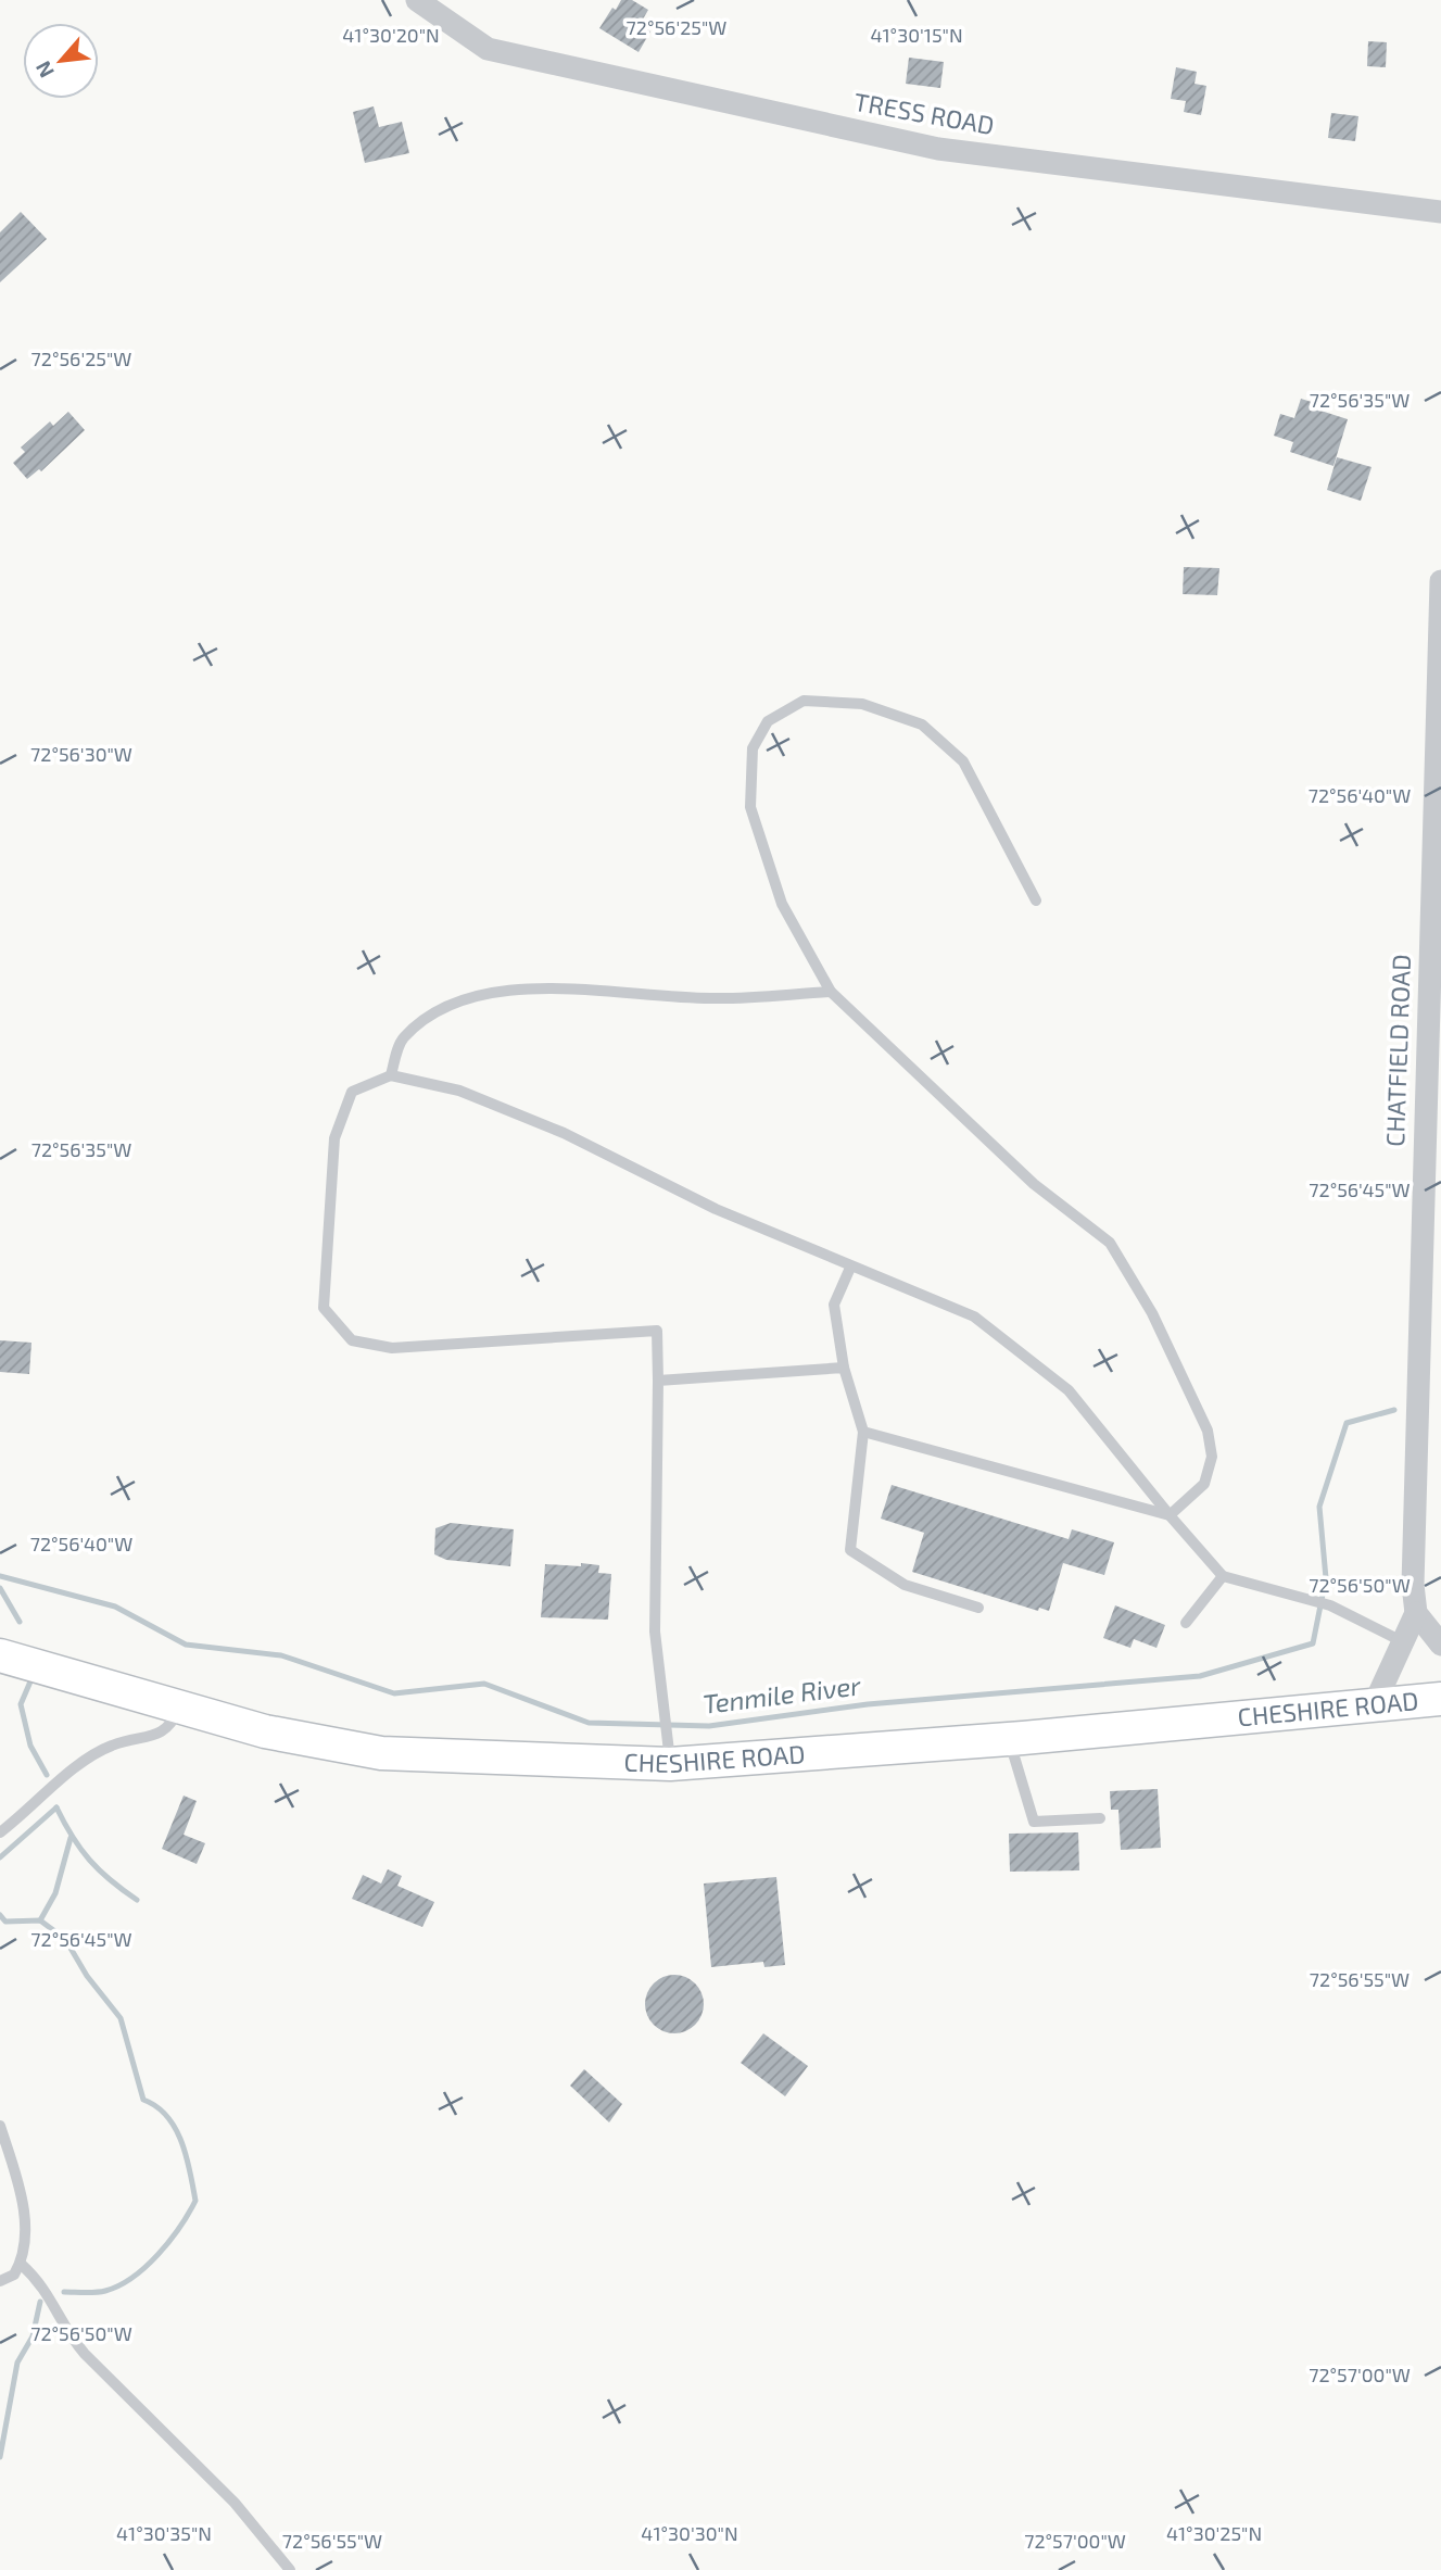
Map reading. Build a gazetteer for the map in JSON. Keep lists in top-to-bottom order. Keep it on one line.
{"streets":{"main road":["CHESHIRE ROAD"],"street":["TRESS ROAD","CHATFIELD ROAD"]},"crossings":[["CHATFIELD ROAD","CHESHIRE ROAD"]],"water":["Tenmile River"],"north":"bottom left","coordinates":["72°56'25\"W","41°30'20\"N","41°30'15\"N","72°56'35\"W","72°56'30\"W","72°56'40\"W","72°56'45\"W","72°56'50\"W","72°56'55\"W","72°57'00\"W","41°30'35\"N","41°30'30\"N","41°30'25\"N"]}
